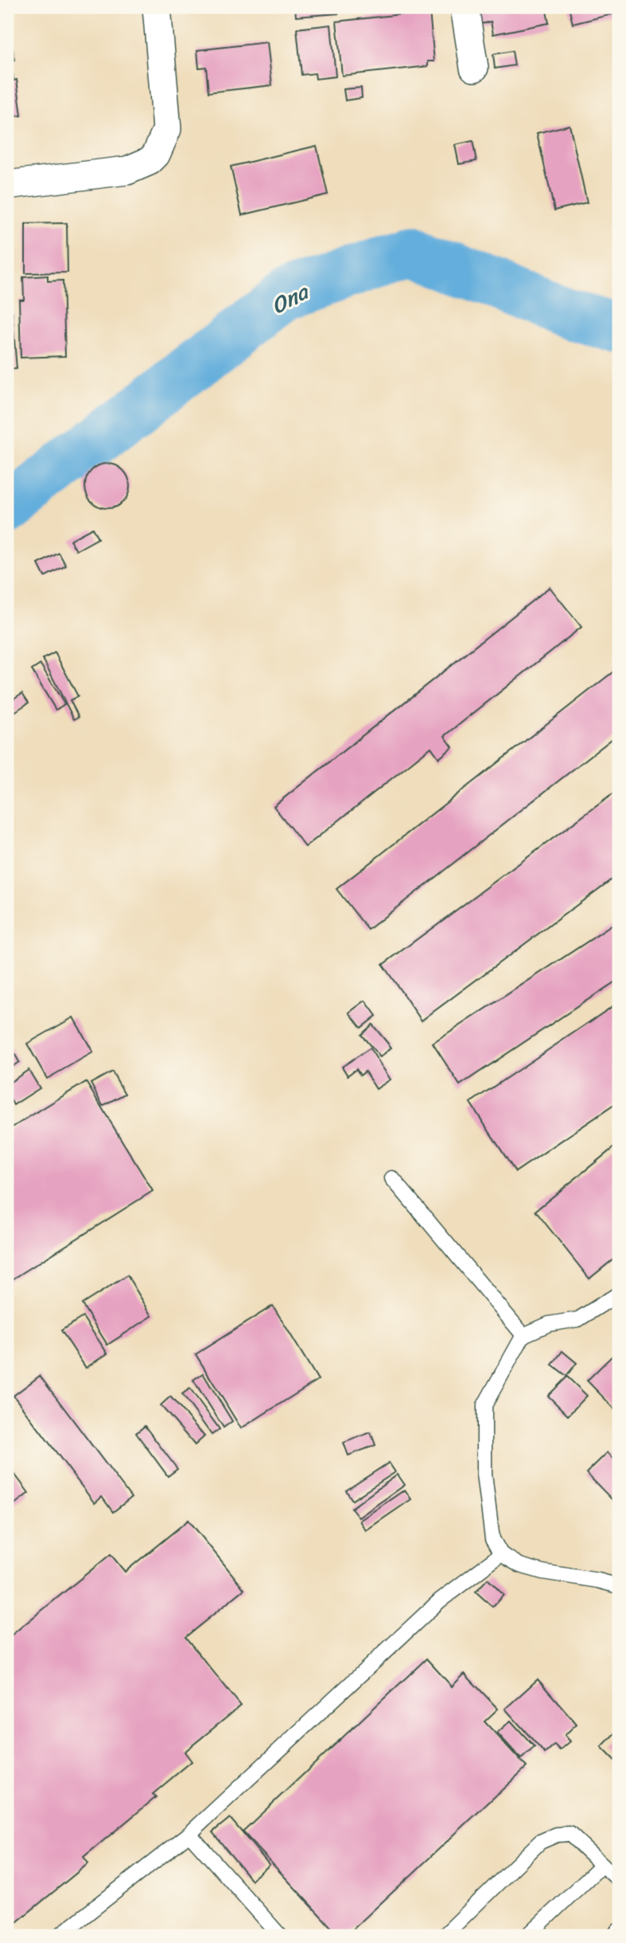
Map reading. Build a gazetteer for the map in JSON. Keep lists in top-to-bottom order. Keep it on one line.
{"water":["Ona"]}
